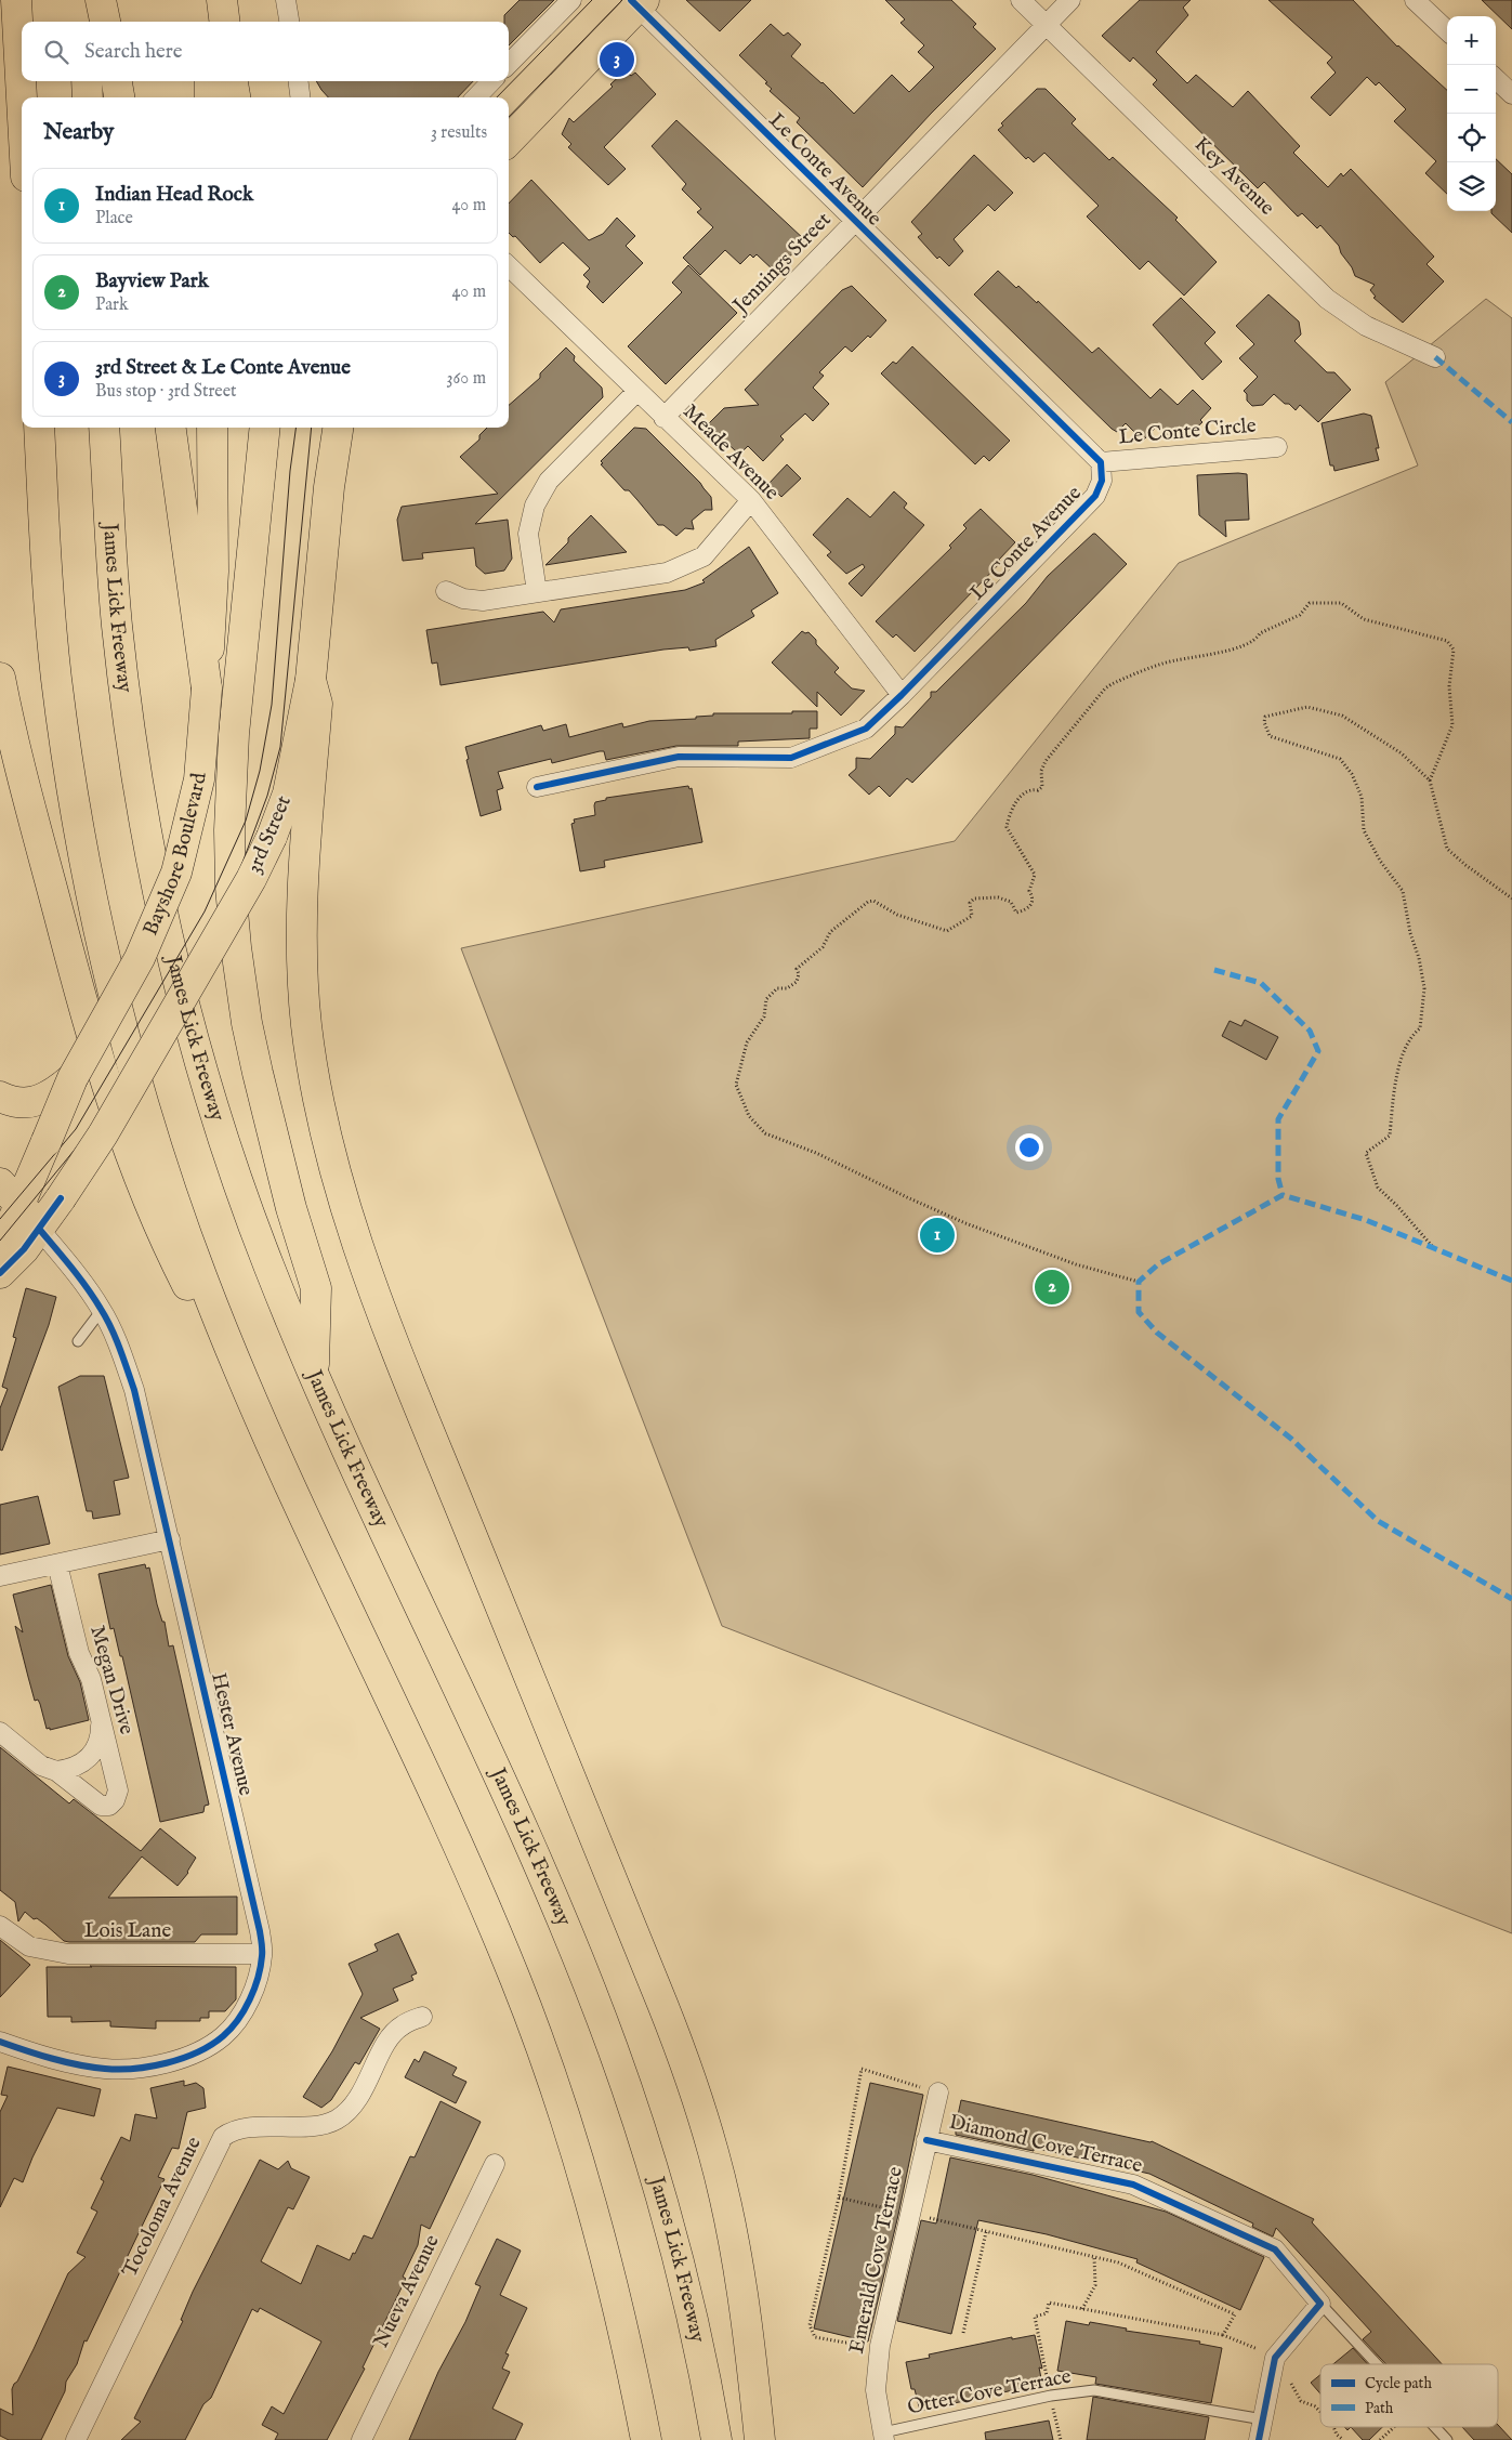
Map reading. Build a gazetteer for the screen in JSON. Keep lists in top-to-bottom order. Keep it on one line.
{"streets":{"main road":["James Lick Freeway","3rd Street","Bayshore Boulevard"],"street":["Le Conte Avenue","Key Avenue","Jennings Street","Le Conte Circle","Meade Avenue","Megan Drive","Hester Avenue","Lois Lane","Diamond Cove Terrace","Tocoloma Avenue","Emerald Cove Terrace","Nueva Avenue"],"lane":["Otter Cove Terrace"]},"crossings":[["Le Conte Avenue","Jennings Street"],["Le Conte Avenue","Le Conte Circle"],["Le Conte Avenue","Meade Avenue"],["Key Avenue","Jennings Street"],["Jennings Street","Meade Avenue"],["3rd Street","Bayshore Boulevard"],["3rd Street","Hester Avenue"],["Bayshore Boulevard","Hester Avenue"],["Hester Avenue","Lois Lane"],["Diamond Cove Terrace","Emerald Cove Terrace"],["Emerald Cove Terrace","Otter Cove Terrace"]],"legend":["Cycle path","Path"],"page":{"map_buttons":["+","−"],"search":"Search here","pins":["3","1","2"],"heading":["Nearby","3 results"],"list":[{"mark":"1","name":"Indian Head Rock","note":"Place","value":"40 m"},{"mark":"2","name":"Bayview Park","note":"Park","value":"40 m"},{"mark":"3","name":"3rd Street & Le Conte Avenue","note":"Bus stop · 3rd Street","value":"360 m"}]}}
